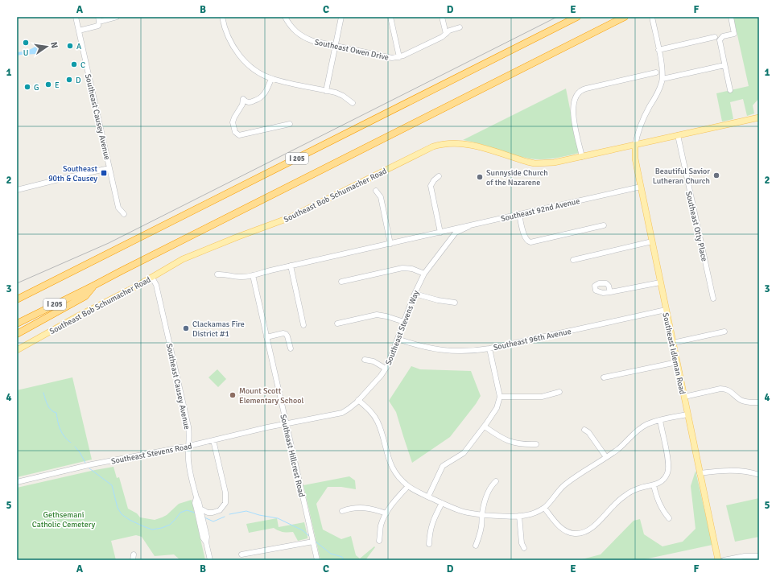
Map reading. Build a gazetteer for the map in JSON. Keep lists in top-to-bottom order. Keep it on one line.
{"streets":{"highway":["I 205"],"main road":["Southeast Bob Schumacher Road","Southeast Idleman Road"],"street":["Southeast Owen Drive","Southeast Causey Avenue","Southeast 92nd Avenue","Southeast Otty Place","Southeast Stevens Way","Southeast 96th Avenue","Southeast Stevens Road","Southeast Hillcrest Road"]},"crossings":[["Southeast Causey Avenue","Southeast Bob Schumacher Road"],["Southeast Causey Avenue","Southeast Stevens Road"],["Southeast Bob Schumacher Road","Southeast Idleman Road"],["Southeast 92nd Avenue","Southeast Stevens Way"],["Southeast 92nd Avenue","Southeast Idleman Road"],["Southeast 92nd Avenue","Southeast Hillcrest Road"],["Southeast Stevens Way","Southeast 96th Avenue"],["Southeast Stevens Way","Southeast Stevens Road"],["Southeast Stevens Way","Southeast Hillcrest Road"],["Southeast 96th Avenue","Southeast Idleman Road"],["Southeast Stevens Road","Southeast Hillcrest Road"]],"parks":["Gethsemani Catholic Cemetery"],"places":{"other":["U","A","C","D","E","G","Beautiful Savior Lutheran Church","Sunnyside Church of the Nazarene","Clackamas Fire District #1","Mount Scott Elementary School"],"transit":["Southeast 90th & Causey"]},"north":"right","grid":{"columns":["A","B","C","D","E","F"],"rows":["1","2","3","4","5"]}}
